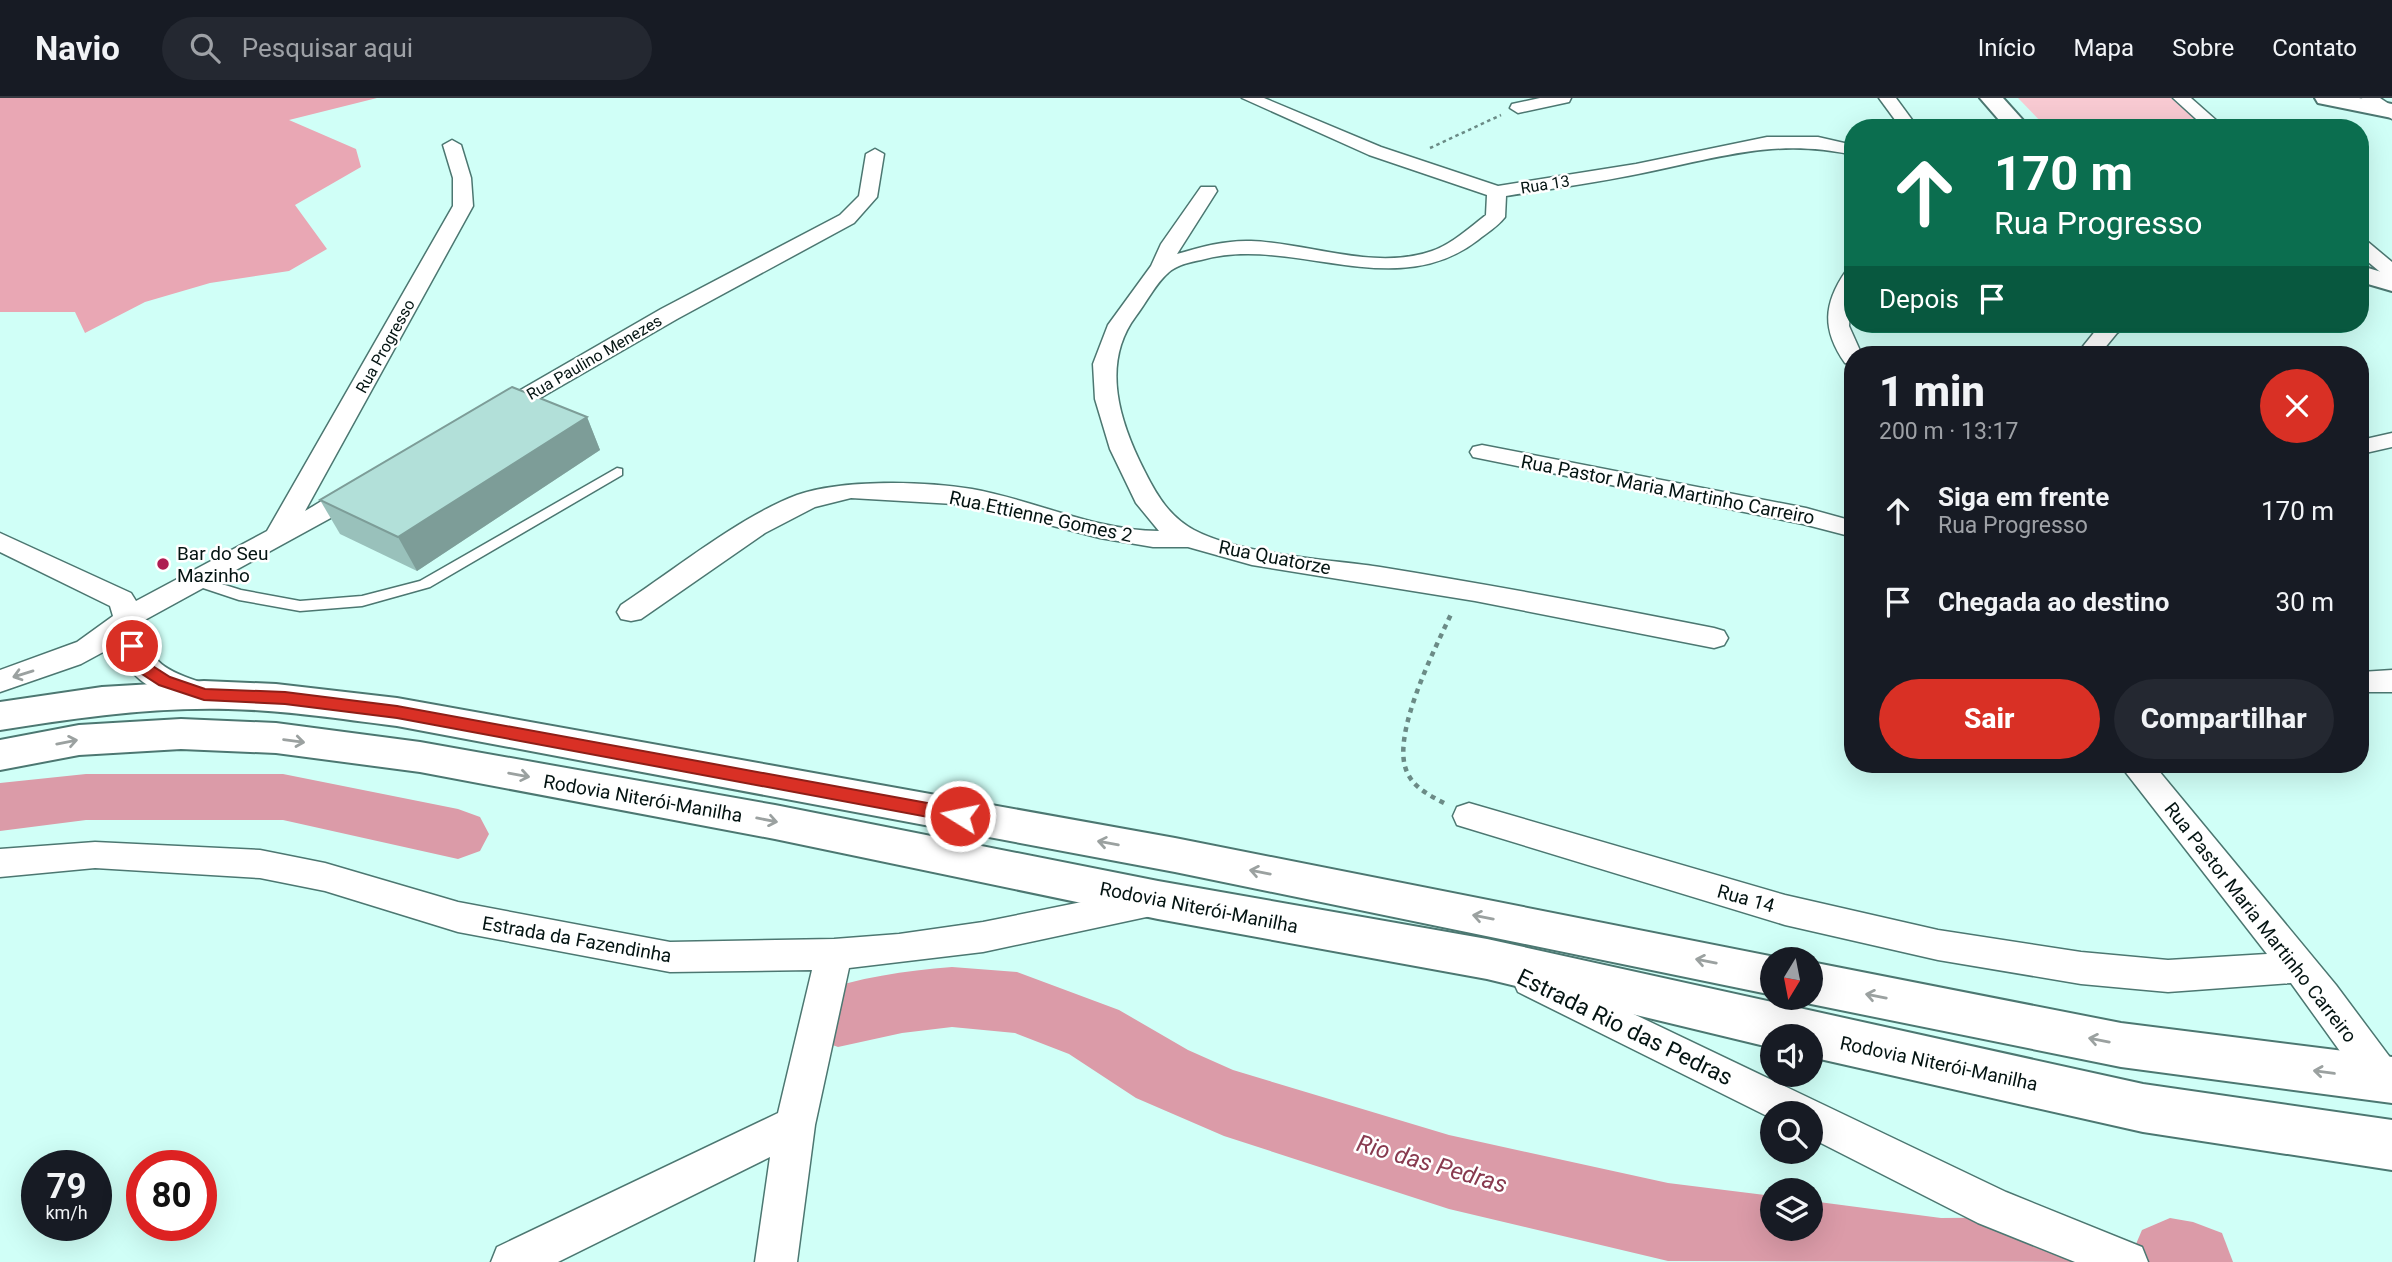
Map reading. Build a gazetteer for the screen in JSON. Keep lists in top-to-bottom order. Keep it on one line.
{"streets":{"main road":["Rodovia Niterói-Manilha"],"street":["Rua 13","Rua Progresso","Rua Paulino Menezes","Rua Pastor Maria Martinho Carreiro","Rua Ettienne Gomes 2","Rua Quatorze","Rua 14","Estrada da Fazendinha","Estrada Rio das Pedras"]},"crossings":[["Rua Pastor Maria Martinho Carreiro","Rua 14"],["Rua Ettienne Gomes 2","Rua Quatorze"],["Rodovia Niterói-Manilha","Estrada da Fazendinha"],["Rodovia Niterói-Manilha","Estrada Rio das Pedras"]],"water":["Rio das Pedras"],"places":["Bar do Seu Mazinho"],"north":"bottom","page":{"header":"Navio","search":"Pesquisar aqui","nav":["Início","Mapa","Sobre","Contato"],"turn":["170 m","Rua Progresso"],"then":"Depois","heading":["1 min","200 m · 13:17"],"list":[{"name":"Siga em frente","note":"Rua Progresso","value":"170 m"},{"name":"Chegada ao destino","value":"30 m"}],"buttons":["Sair","Compartilhar"],"speed":"79 km/h","limit":"80"}}
